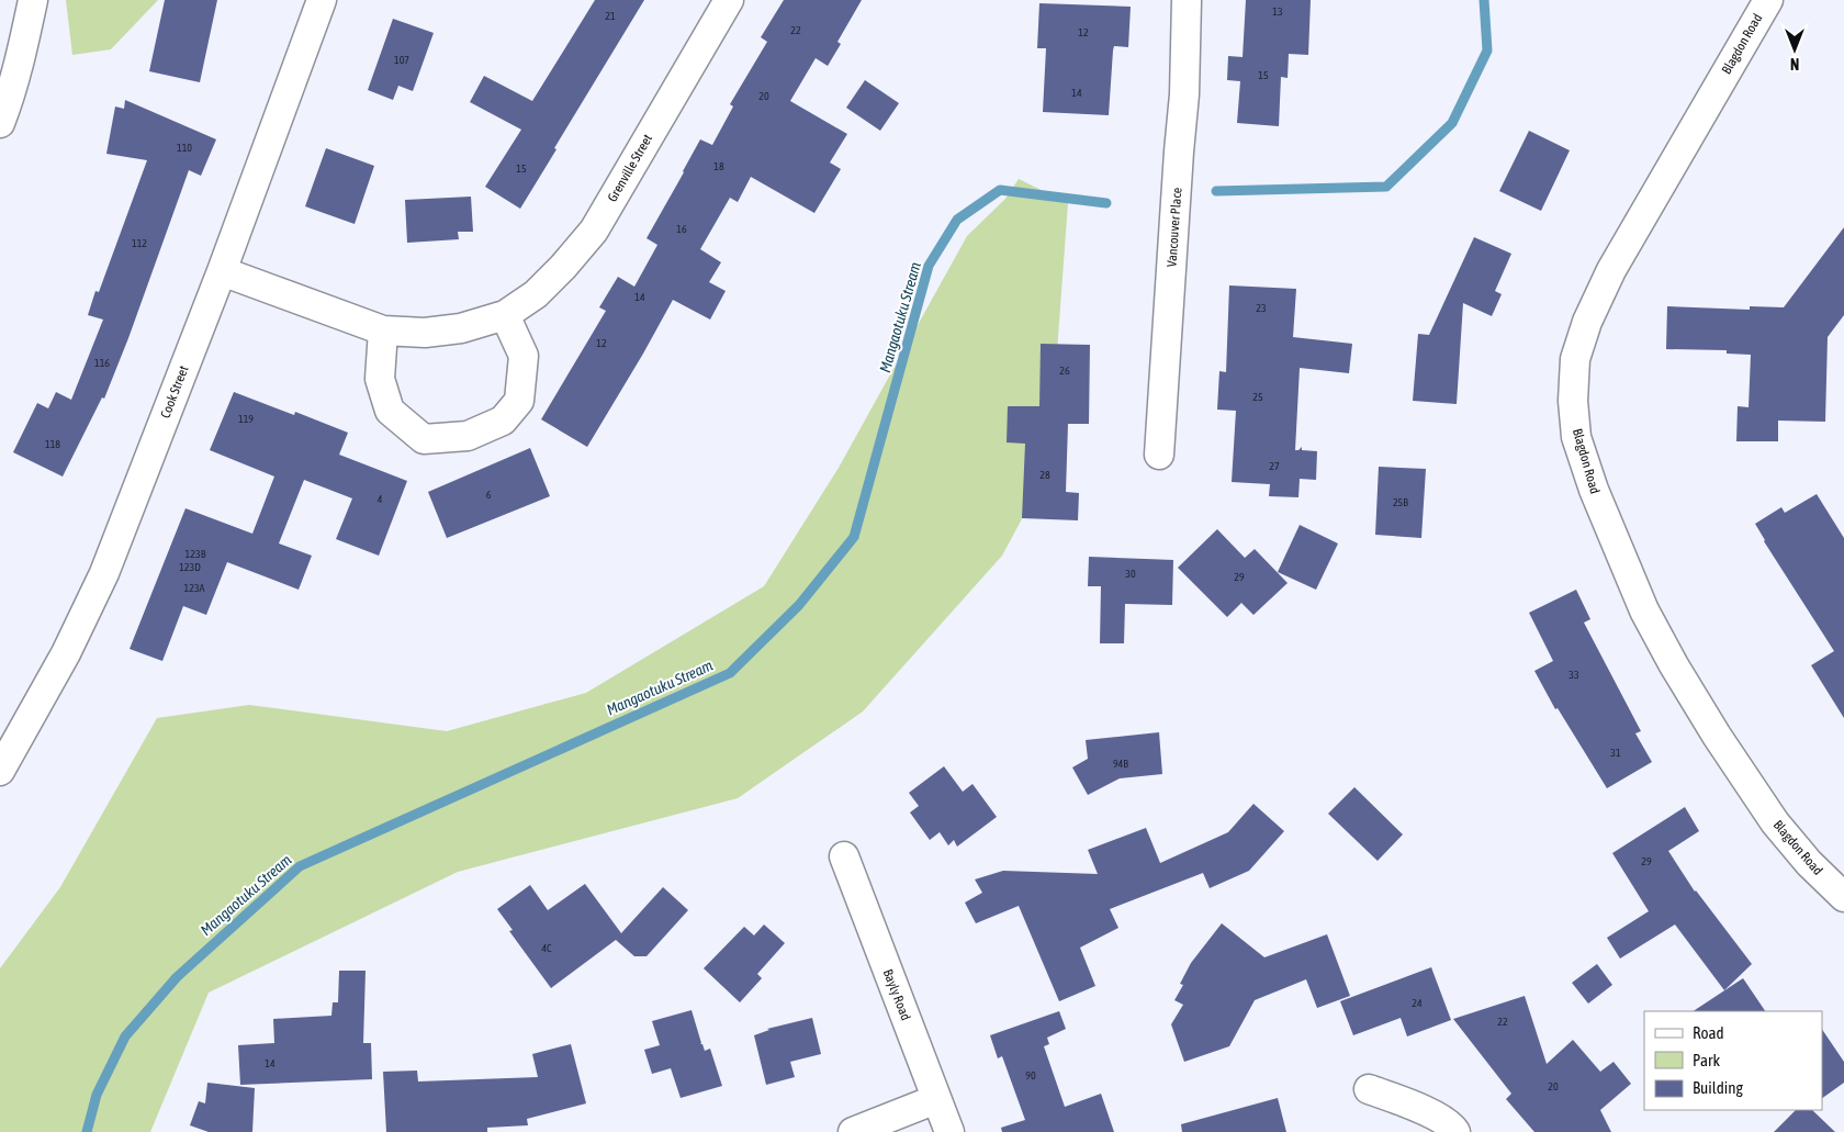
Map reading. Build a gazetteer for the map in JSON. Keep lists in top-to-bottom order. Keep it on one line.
{"streets":{"street":["Blagdon Road","Grenville Street","Vancouver Place","Cook Street","Bayly Road"]},"crossings":[["Grenville Street","Cook Street"]],"water":["Mangaotuku Stream"],"house_numbers":["13","21","22","12","107","15","14","20","110","18","15","16","112","14","23","12","116","26","25","119","118","27","28","6","4","25B","123B","123D","30","29","123A","33","31","94B","29","4C","24","22","14","90","20"],"legend":["Road","Park","Building"],"north":"bottom"}
